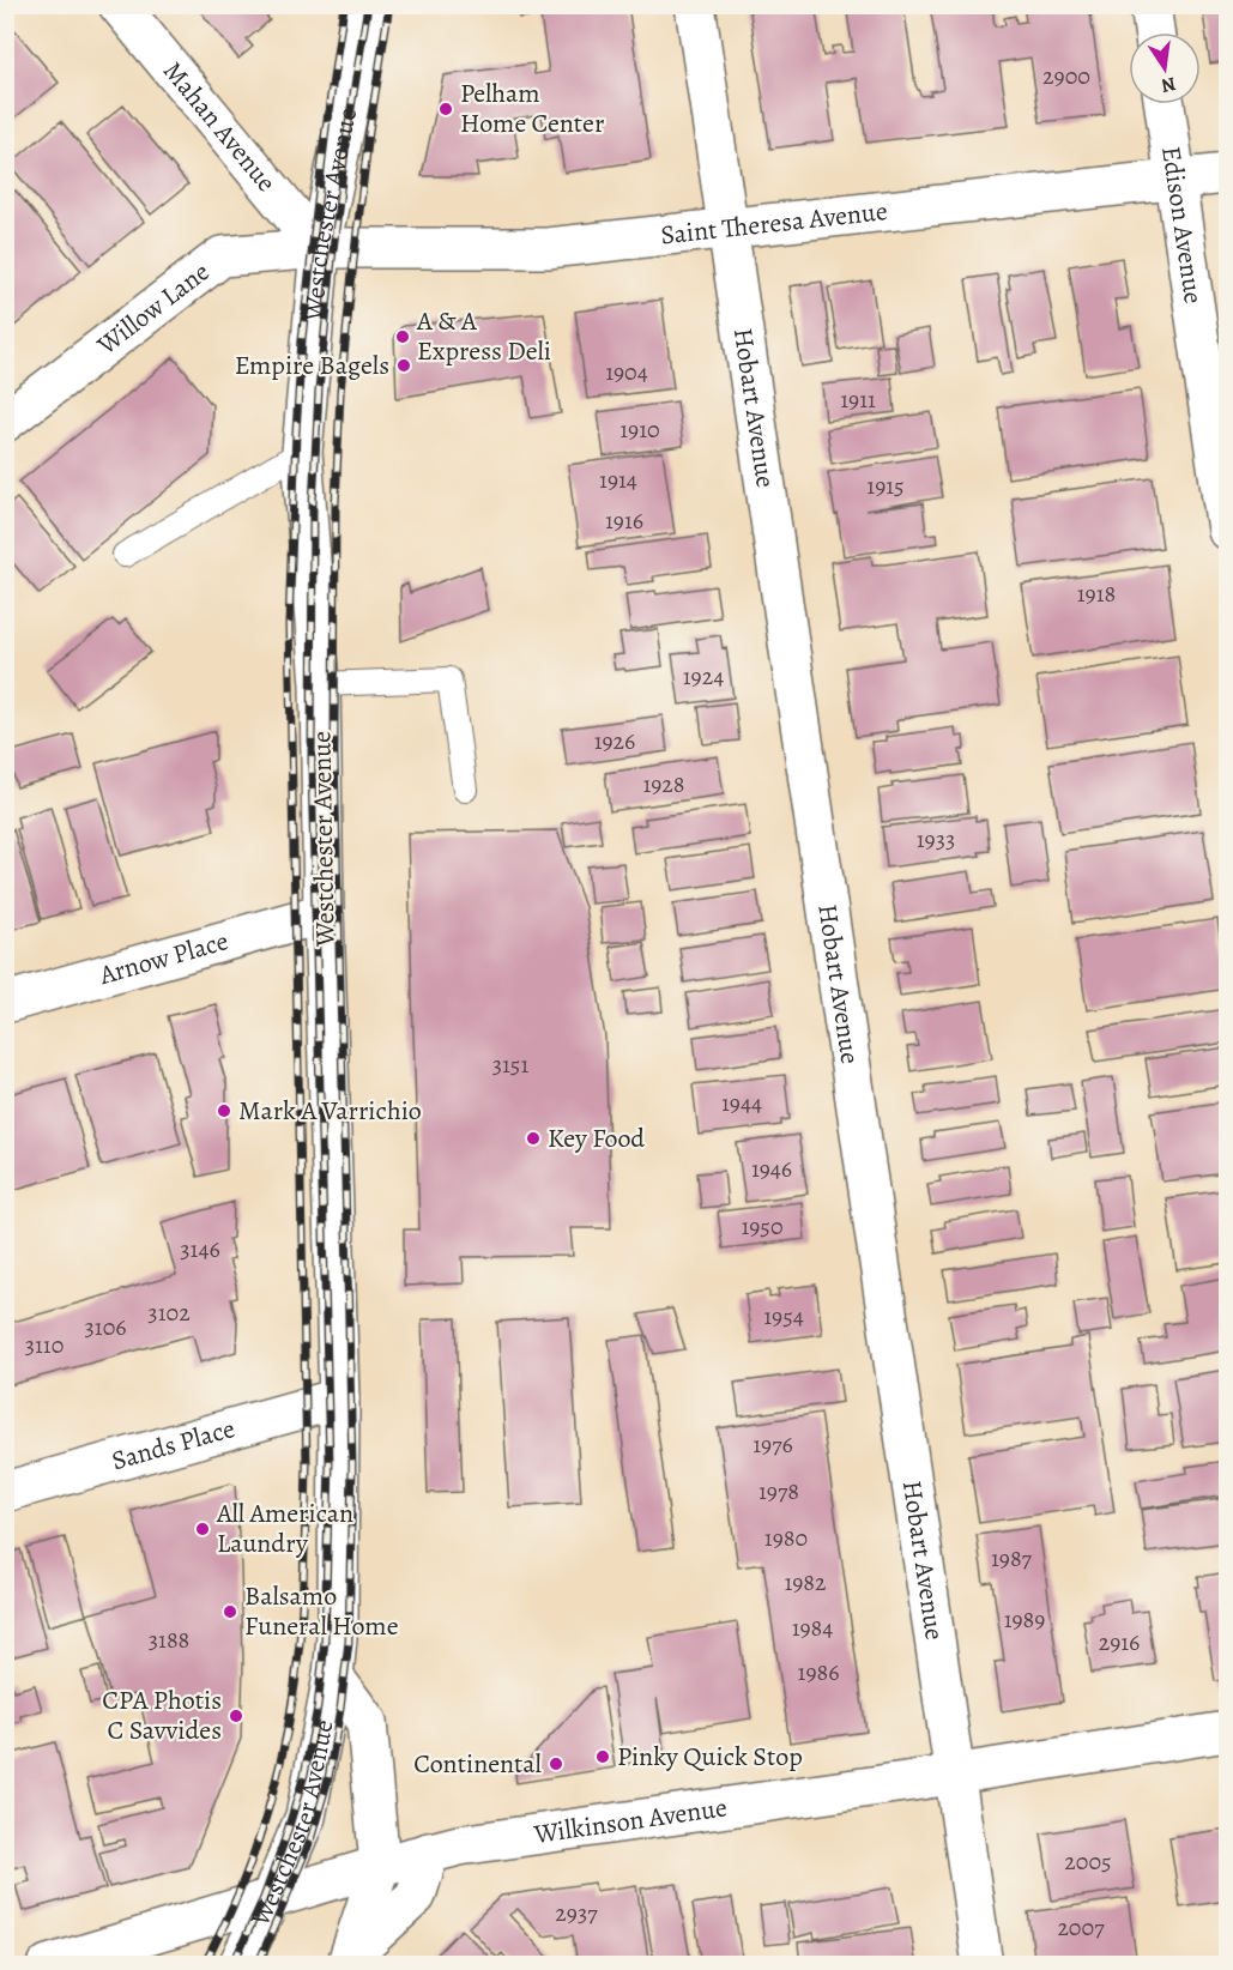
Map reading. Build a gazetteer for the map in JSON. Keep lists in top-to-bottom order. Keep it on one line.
{"streets":{"street":["Mahan Avenue","Westchester Avenue","Saint Theresa Avenue","Edison Avenue","Willow Lane","Hobart Avenue","Arnow Place","Sands Place","Wilkinson Avenue"]},"crossings":[["Mahan Avenue","Westchester Avenue"],["Mahan Avenue","Saint Theresa Avenue"],["Mahan Avenue","Willow Lane"],["Westchester Avenue","Saint Theresa Avenue"],["Westchester Avenue","Willow Lane"],["Westchester Avenue","Arnow Place"],["Westchester Avenue","Sands Place"],["Westchester Avenue","Wilkinson Avenue"],["Saint Theresa Avenue","Edison Avenue"],["Saint Theresa Avenue","Willow Lane"],["Saint Theresa Avenue","Hobart Avenue"],["Hobart Avenue","Wilkinson Avenue"]],"places":["Pelham Home Center","A & A Express Deli","Empire Bagels","Mark A Varrichio","Key Food","All American Laundry","Balsamo Funeral Home","CPA Photis C Savvides","Pinky Quick Stop","Continental"],"house_numbers":["2900","1904","1911","1910","1914","1915","1916","1918","1924","1926","1928","1933","3151","1944","1946","1950","3146","3102","1954","3106","3110","1976","1978","1980","1987","1982","1989","1984","3188","2916","1986","2005","2937","2007"],"north":"bottom"}
